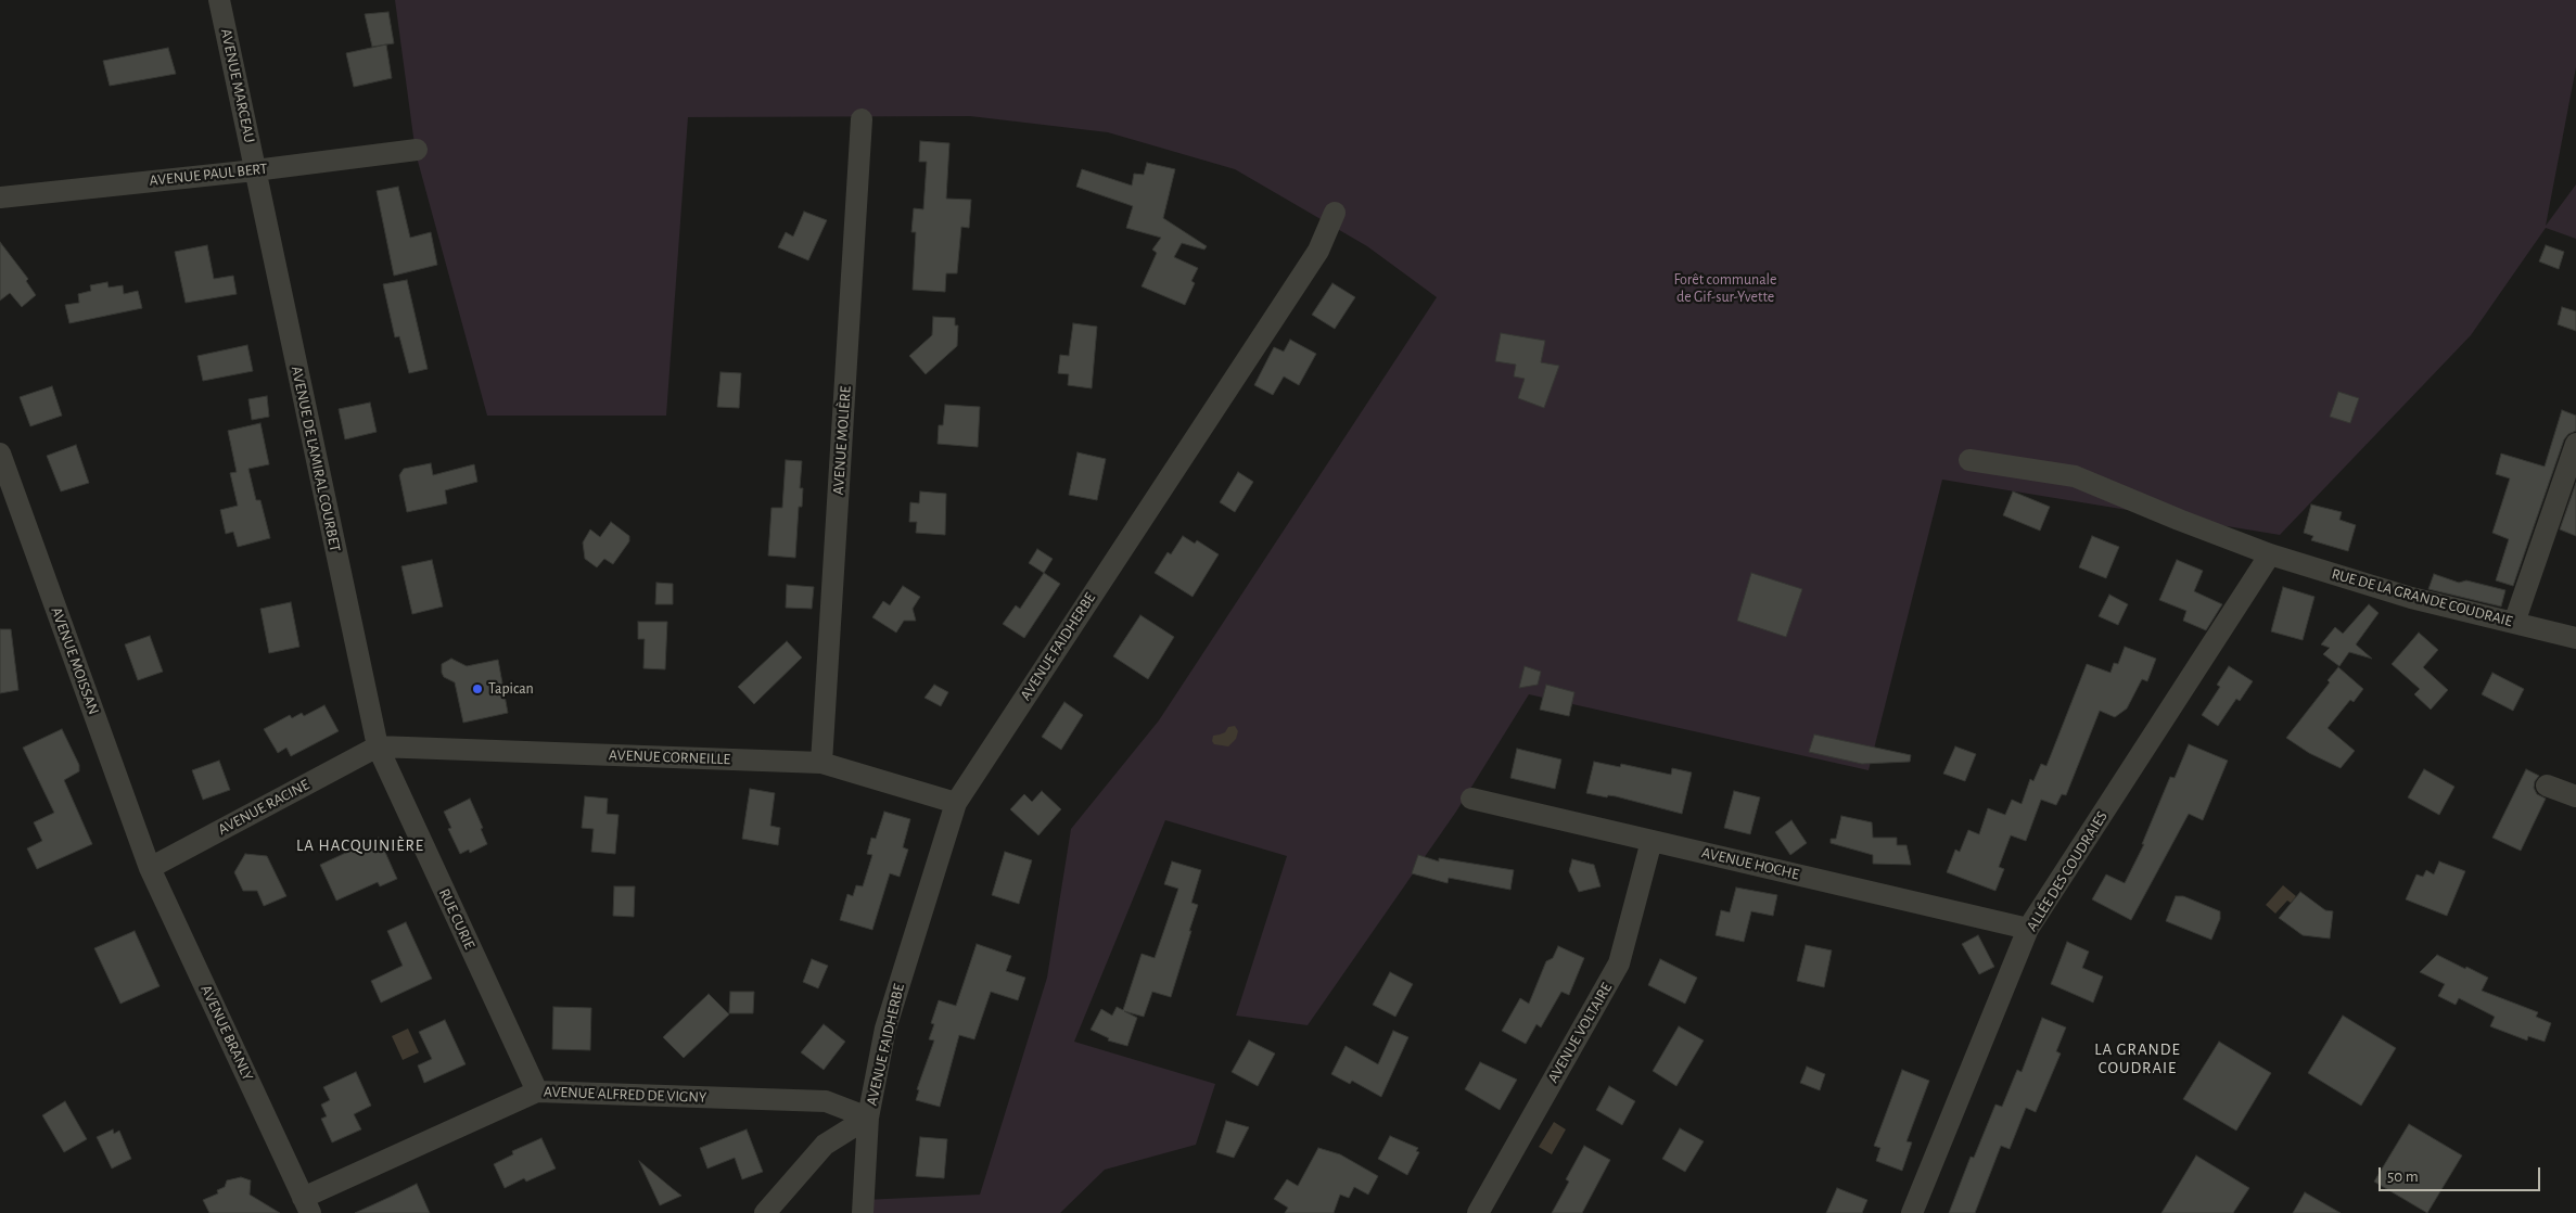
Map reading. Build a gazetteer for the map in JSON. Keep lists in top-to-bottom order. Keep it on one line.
{"streets":{"street":["AVENUE MARCEAU","AVENUE PAUL BERT","AVENUE MOLIÈRE","AVENUE DE L'AMIRAL COURBET","RUE DE LA GRANDE COUDRAIE","AVENUE FAIDHERBE","AVENUE MOISSAN","AVENUE CORNEILLE","AVENUE RACINE","AVENUE HOCHE","ALLÉE DES COUDRAIES","RUE CURIE","AVENUE BRANLY","AVENUE VOLTAIRE","AVENUE ALFRED DE VIGNY"]},"crossings":[["AVENUE MARCEAU","AVENUE PAUL BERT"],["AVENUE MARCEAU","AVENUE DE L'AMIRAL COURBET"],["AVENUE PAUL BERT","AVENUE DE L'AMIRAL COURBET"],["AVENUE MOLIÈRE","AVENUE CORNEILLE"],["AVENUE DE L'AMIRAL COURBET","AVENUE CORNEILLE"],["AVENUE DE L'AMIRAL COURBET","AVENUE RACINE"],["AVENUE DE L'AMIRAL COURBET","RUE CURIE"],["RUE DE LA GRANDE COUDRAIE","ALLÉE DES COUDRAIES"],["AVENUE FAIDHERBE","AVENUE CORNEILLE"],["AVENUE FAIDHERBE","AVENUE ALFRED DE VIGNY"],["AVENUE MOISSAN","AVENUE RACINE"],["AVENUE MOISSAN","AVENUE BRANLY"],["AVENUE CORNEILLE","AVENUE RACINE"],["AVENUE CORNEILLE","RUE CURIE"],["AVENUE RACINE","RUE CURIE"],["AVENUE RACINE","AVENUE BRANLY"],["AVENUE HOCHE","ALLÉE DES COUDRAIES"],["AVENUE HOCHE","AVENUE VOLTAIRE"],["RUE CURIE","AVENUE ALFRED DE VIGNY"],["AVENUE BRANLY","AVENUE ALFRED DE VIGNY"]],"districts":["LA HACQUINIÈRE","LA GRANDE COUDRAIE"],"parks":["Forêt communale de Gif-sur-Yvette"],"places":["Tapican"],"scale_bar":"50 m"}
